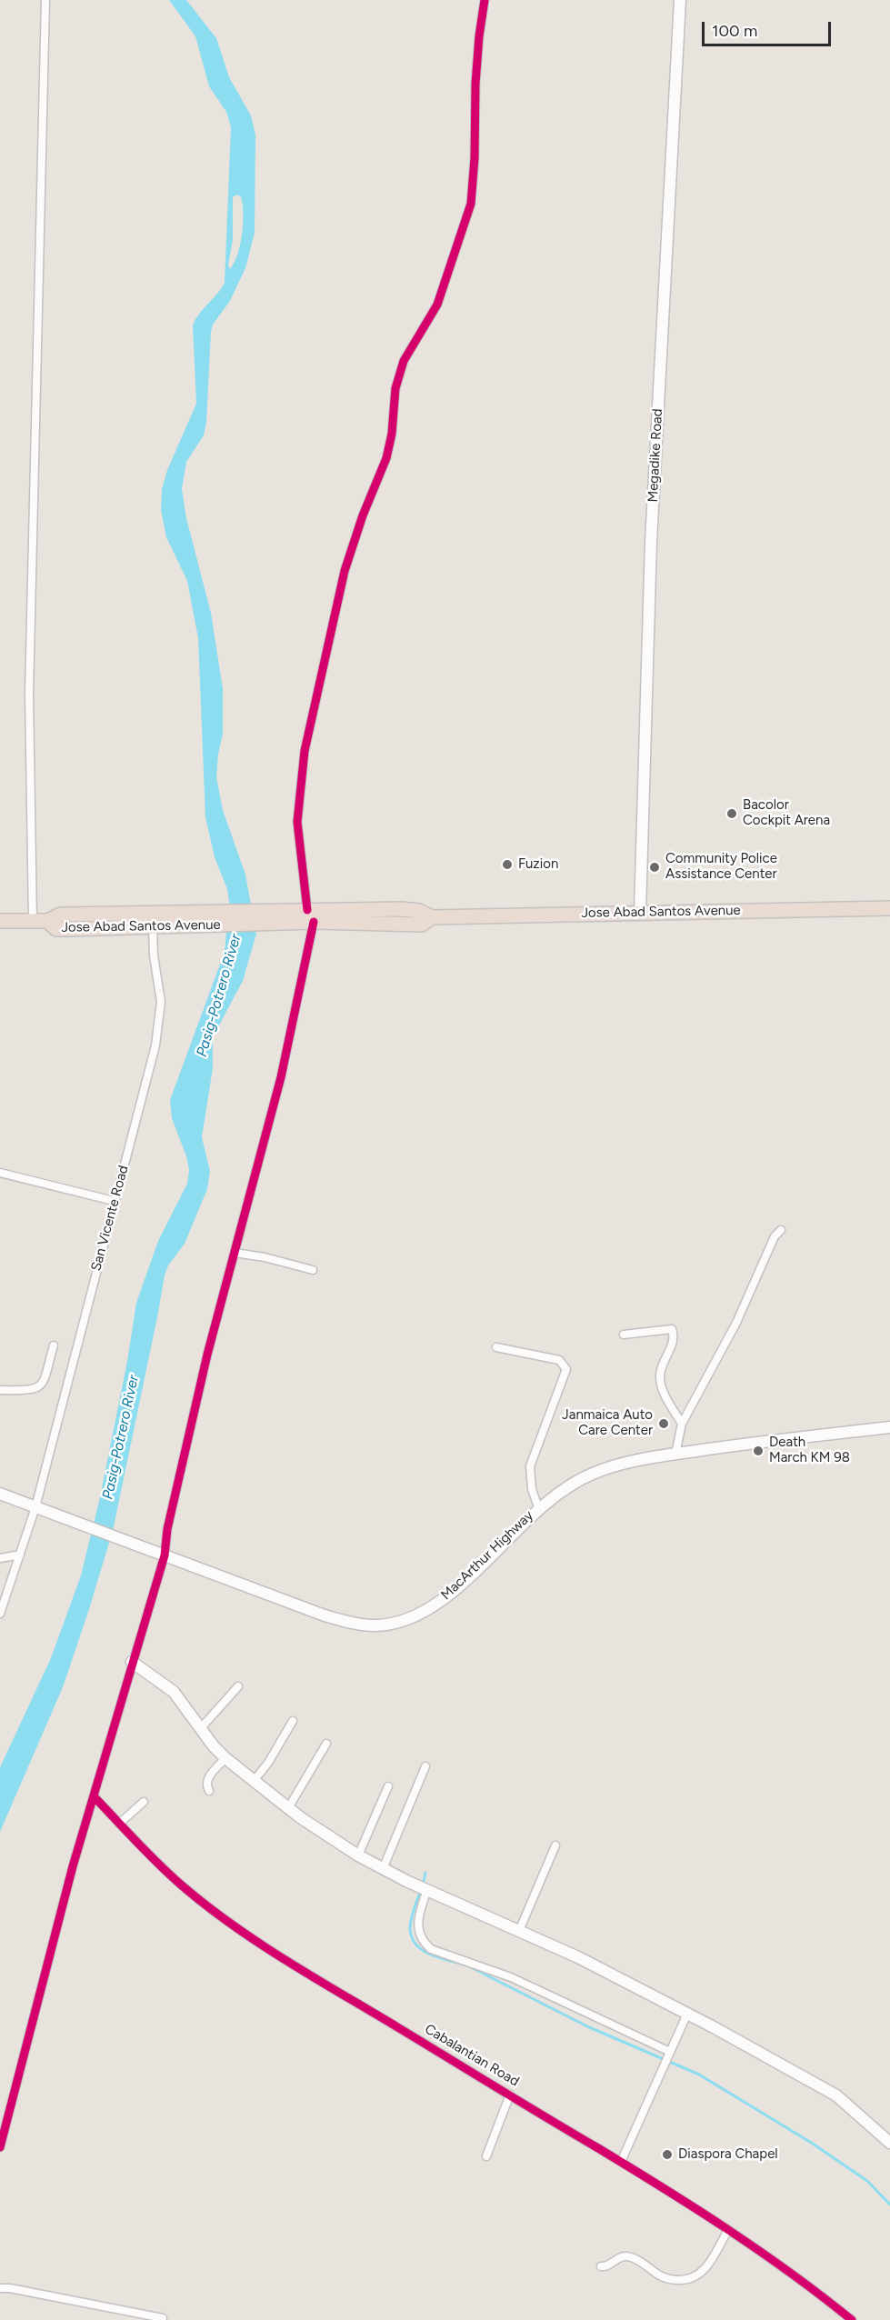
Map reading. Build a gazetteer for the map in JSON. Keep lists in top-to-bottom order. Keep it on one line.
{"streets":{"highway":["Jose Abad Santos Avenue"],"main road":["Megadike Road","MacArthur Highway"],"street":["San Vicente Road","Cabalantian Road"]},"crossings":[["Megadike Road","Jose Abad Santos Avenue"],["Jose Abad Santos Avenue","San Vicente Road"],["San Vicente Road","MacArthur Highway"]],"water":["Pasig-Potrero River"],"places":["Bacolor Cockpit Arena","Fuzion","Community Police Assistance Center","Janmaica Auto Care Center","Death March KM 98","Diaspora Chapel"],"scale_bar":"100 m"}
